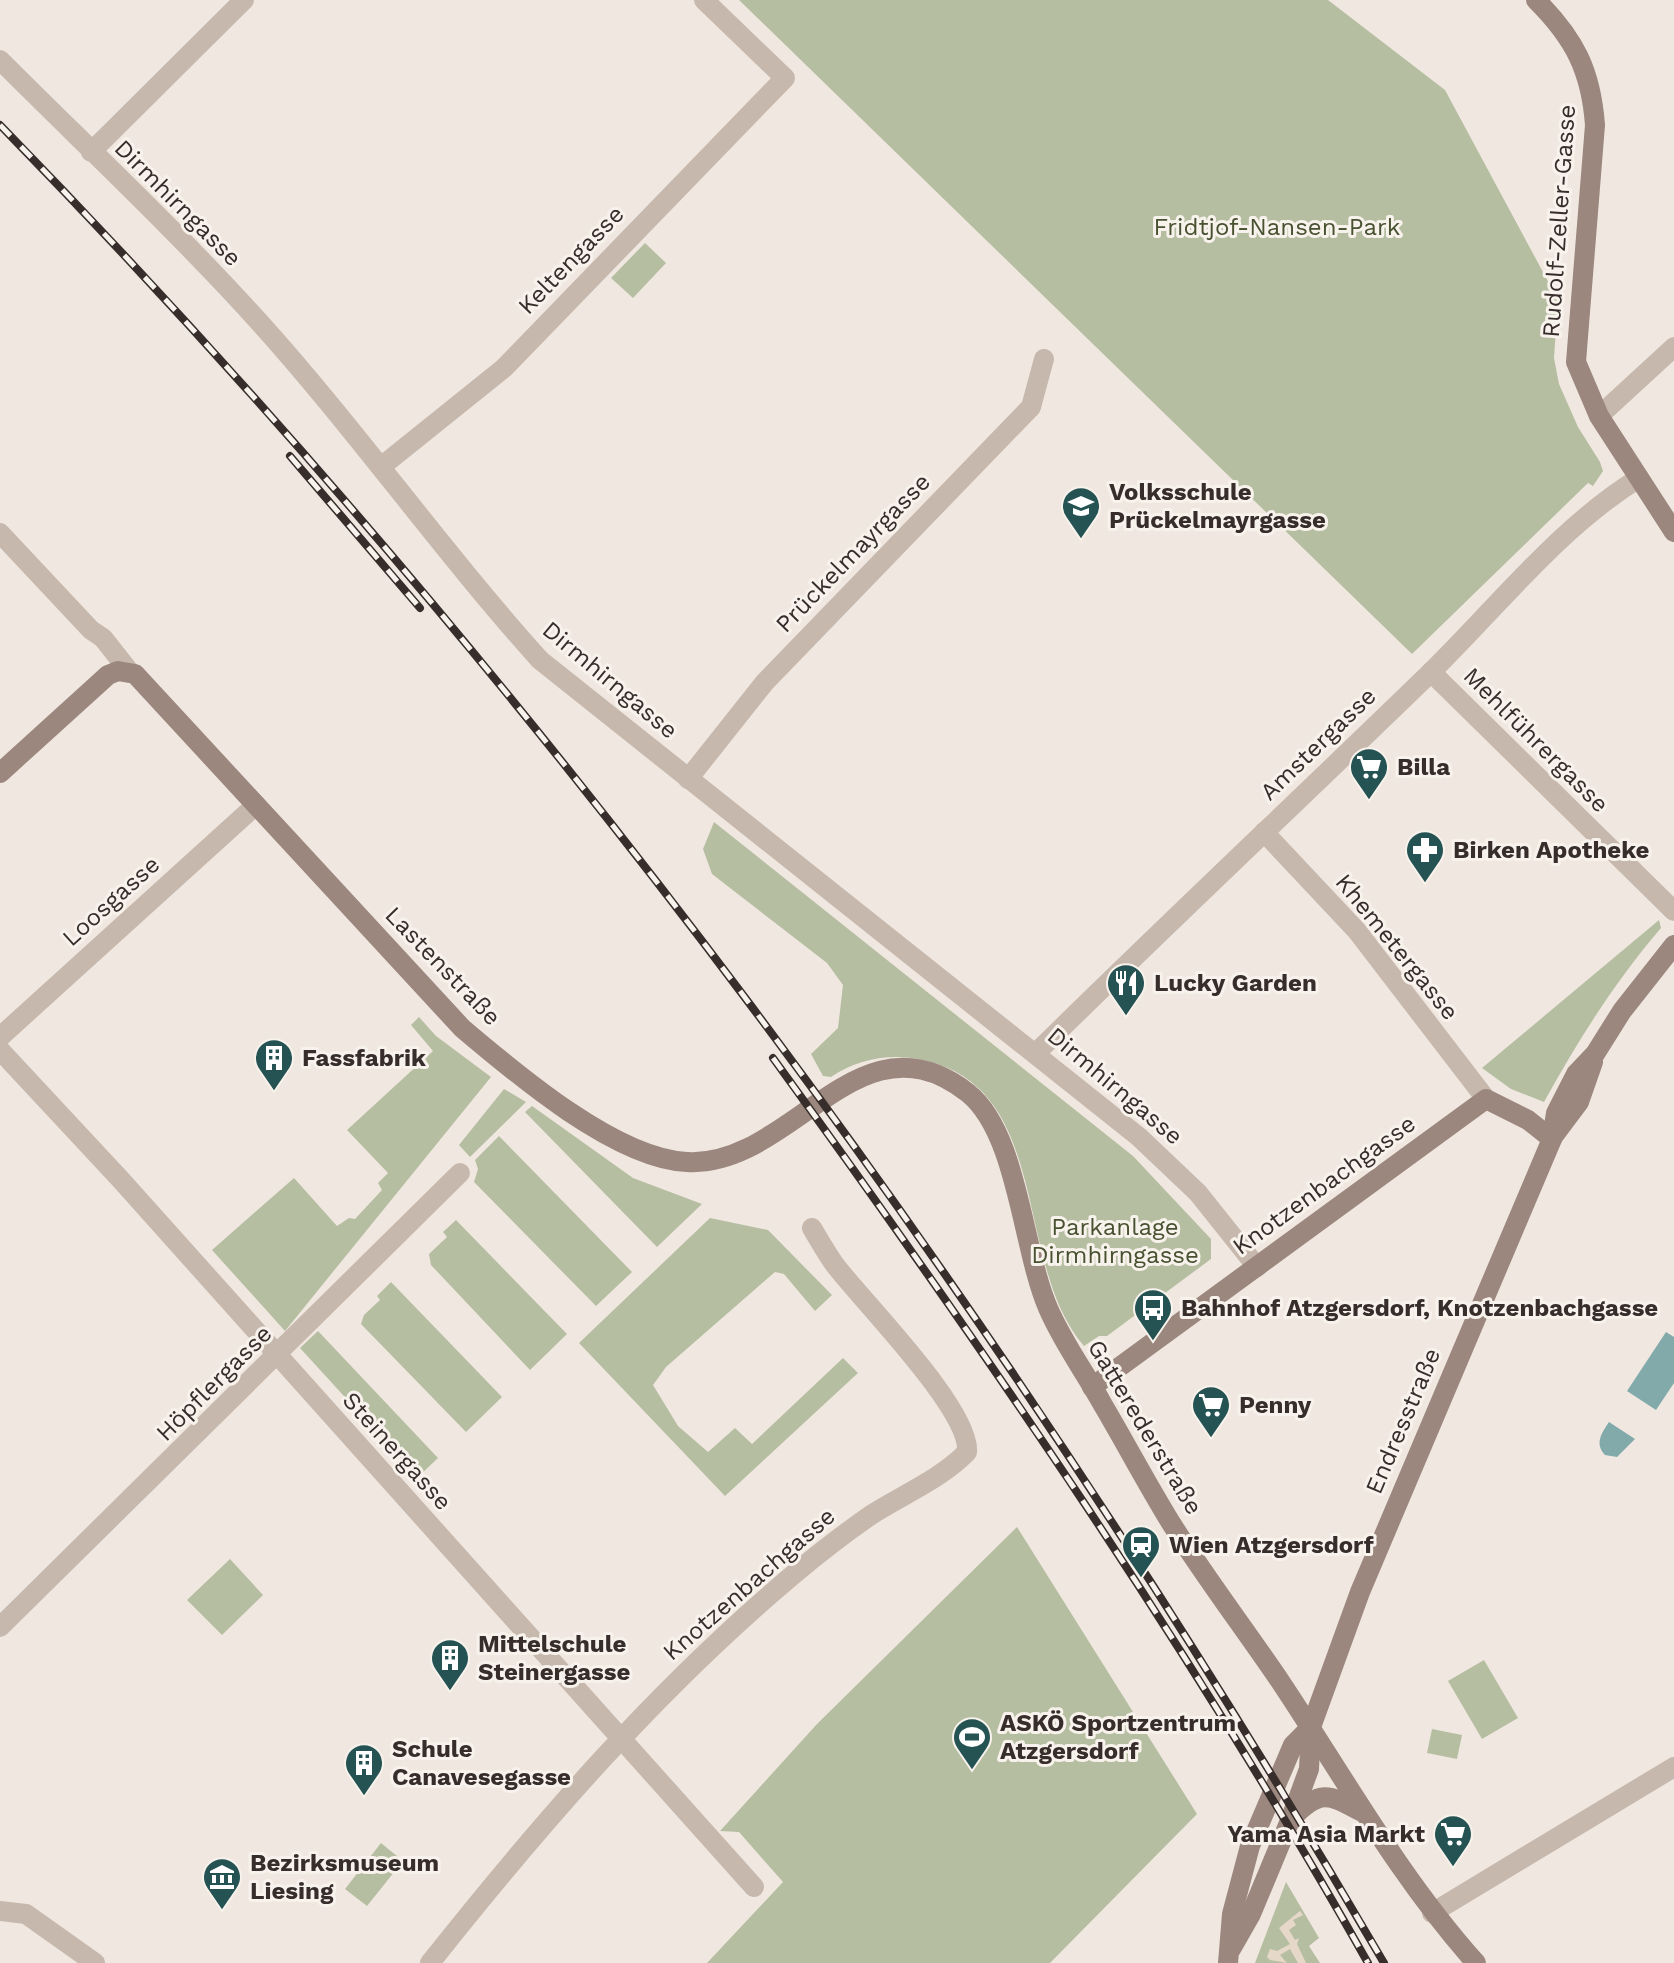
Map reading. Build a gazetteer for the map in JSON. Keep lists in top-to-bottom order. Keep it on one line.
{"streets":{"street":["Dirmhirngasse","Rudolf-Zeller-Gasse","Keltengasse","Prückelmayrgasse","Mehlführergasse","Amstergasse","Loosgasse","Khemetergasse","Lastenstraße","Knotzenbachgasse","Höpflergasse","Endresstraße","Gatterederstraße","Steinergasse"]},"crossings":[["Dirmhirngasse","Keltengasse"],["Dirmhirngasse","Prückelmayrgasse"],["Dirmhirngasse","Amstergasse"],["Dirmhirngasse","Knotzenbachgasse"],["Rudolf-Zeller-Gasse","Amstergasse"],["Mehlführergasse","Amstergasse"],["Amstergasse","Khemetergasse"],["Loosgasse","Lastenstraße"],["Khemetergasse","Knotzenbachgasse"],["Lastenstraße","Gatterederstraße"],["Knotzenbachgasse","Gatterederstraße"],["Knotzenbachgasse","Steinergasse"],["Höpflergasse","Steinergasse"],["Endresstraße","Gatterederstraße"]],"parks":["Fridtjof-Nansen-Park","Parkanlage Dirmhirngasse"],"places":{"school or university":["Volksschule Prückelmayrgasse"],"supermarket":["Billa","Penny","Yama Asia Markt"],"pharmacy":["Birken Apotheke"],"restaurant":["Lucky Garden"],"building":["Fassfabrik","Mittelschule Steinergasse","Schule Canavesegasse"],"bus stop":["Bahnhof Atzgersdorf, Knotzenbachgasse"],"station":["Wien Atzgersdorf"],"sports":["ASKÖ Sportzentrum Atzgersdorf"],"museum":["Bezirksmuseum Liesing"]}}
